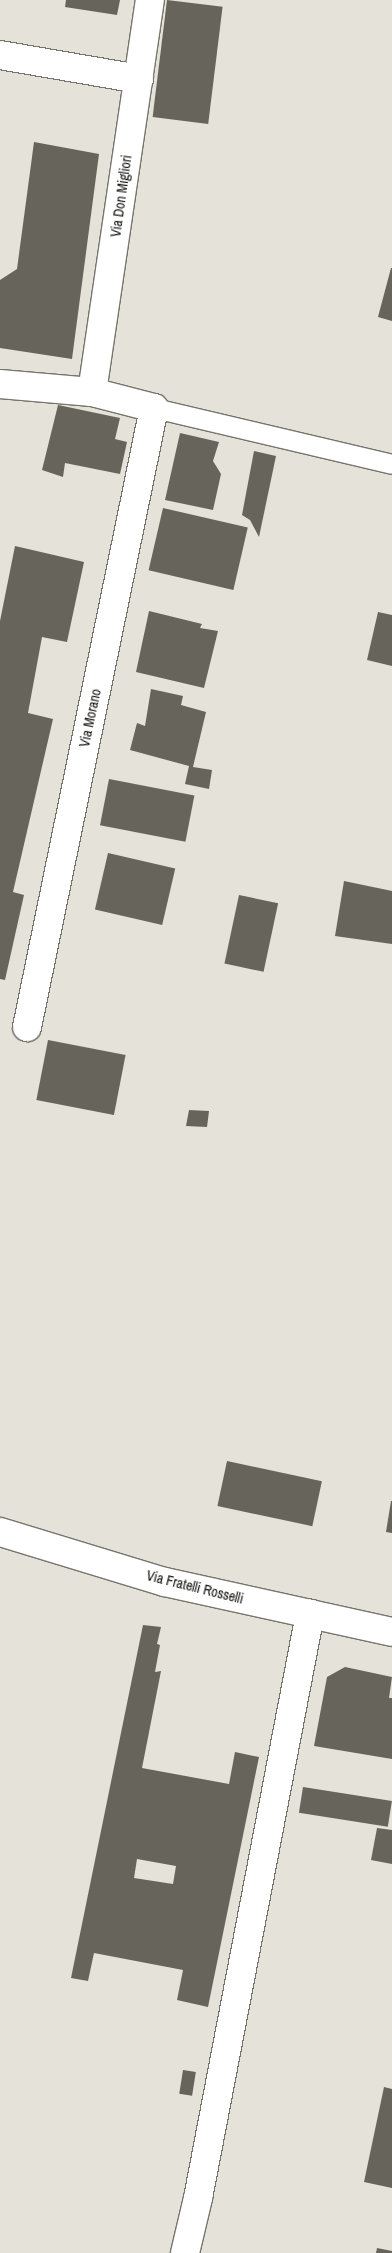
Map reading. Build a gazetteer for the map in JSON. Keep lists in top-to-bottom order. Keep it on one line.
{"streets":{"street":["Via Don Migliori","Via Morano","Via Fratelli Rosselli"]}}
